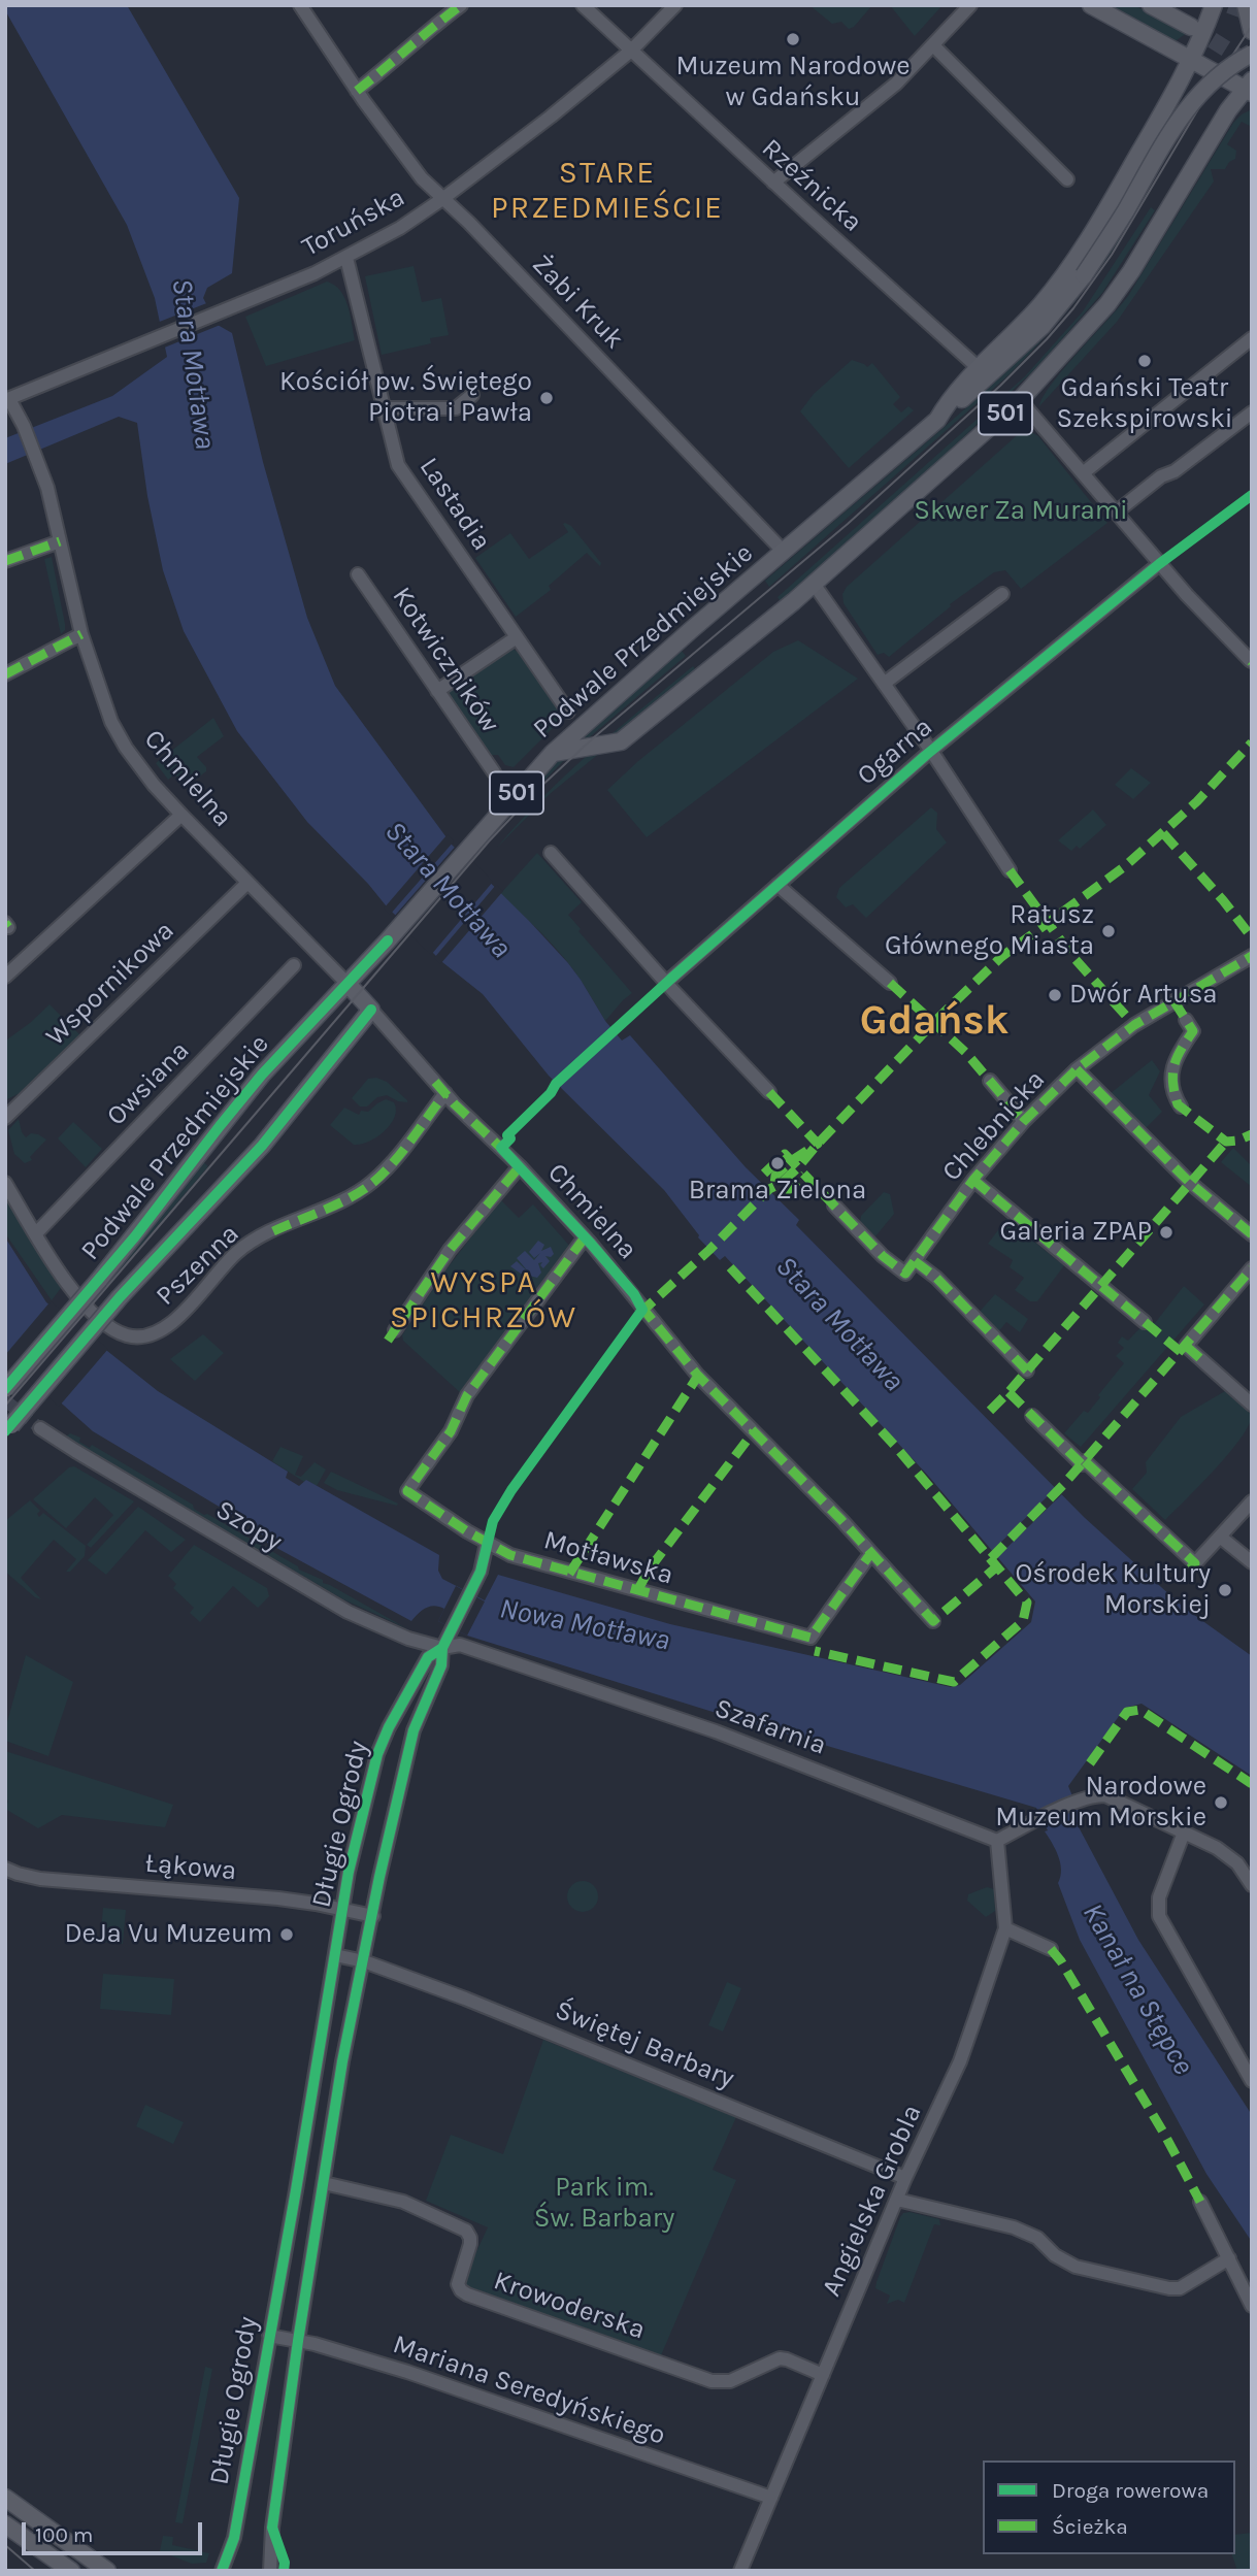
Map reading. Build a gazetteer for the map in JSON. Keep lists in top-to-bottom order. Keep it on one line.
{"streets":{"main road":["501","Podwale Przedmiejskie","Chmielna"],"street":["Rzeźnicka","Toruńska","Żabi Kruk","Lastadia","Kotwiczników","Ogarna","Wspornikowa","Owsiana","Chlebnicka","Pszenna","Szopy","Motławska","Szafarnia","Długie Ogrody","Łąkowa","Świętej Barbary","Angielska Grobla","Krowoderska","Mariana Seredyńskiego"]},"crossings":[["Rzeźnicka","Toruńska"],["Rzeźnicka","Podwale Przedmiejskie"],["Toruńska","Żabi Kruk"],["Toruńska","Lastadia"],["Toruńska","Chmielna"],["Żabi Kruk","Podwale Przedmiejskie"],["501","Podwale Przedmiejskie"],["Podwale Przedmiejskie","Chmielna"],["Chmielna","Wspornikowa"],["Chmielna","Pszenna"],["Chmielna","Motławska"],["Owsiana","Pszenna"],["Szopy","Szafarnia"],["Szopy","Długie Ogrody"],["Szafarnia","Długie Ogrody"],["Szafarnia","Angielska Grobla"],["Długie Ogrody","Łąkowa"],["Długie Ogrody","Świętej Barbary"],["Długie Ogrody","Krowoderska"],["Długie Ogrody","Mariana Seredyńskiego"],["Świętej Barbary","Angielska Grobla"],["Angielska Grobla","Krowoderska"],["Angielska Grobla","Mariana Seredyńskiego"]],"districts":["STARE PRZEDMIEŚCIE","Gdańsk","WYSPA SPICHRZÓW"],"water":["Stara Motława","Nowa Motława","Kanał na Stępce"],"parks":["Skwer Za Murami","Park im. Św. Barbary"],"places":["Muzeum Narodowe w Gdańsku","Gdański Teatr Szekspirowski","Kościół pw. Świętego Piotra i Pawła","Ratusz Głównego Miasta","Dwór Artusa","Brama Zielona","Galeria ZPAP","Ośrodek Kultury Morskiej","Narodowe Muzeum Morskie","DeJa Vu Muzeum"],"legend":["Droga rowerowa","Ścieżka"],"scale_bar":"100 m"}
